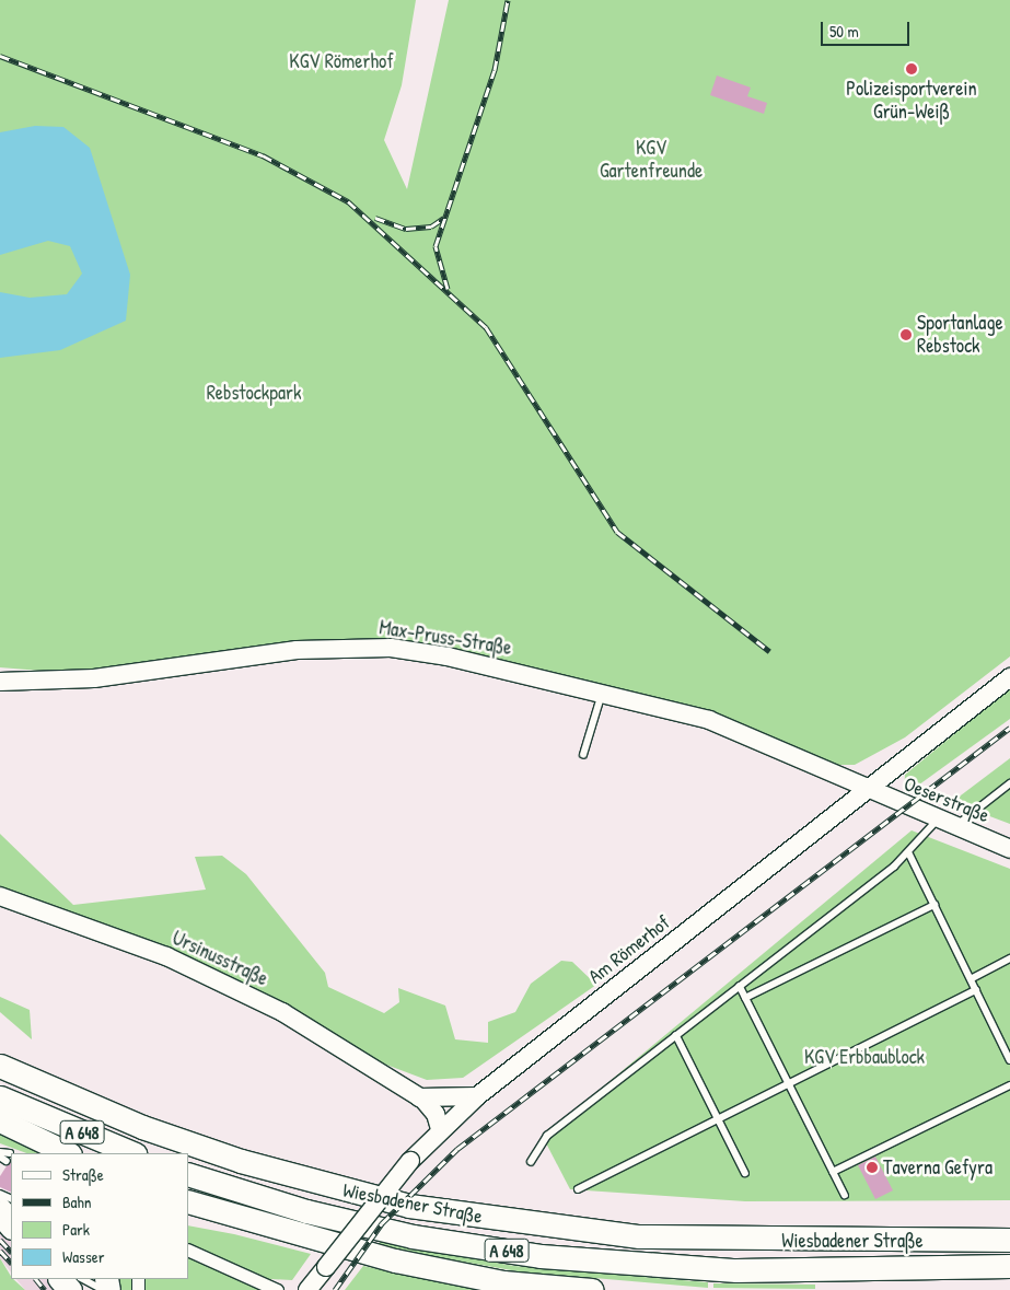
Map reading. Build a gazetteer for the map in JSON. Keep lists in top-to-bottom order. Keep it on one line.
{"streets":{"highway":["A 648","Wiesbadener Straße"],"main road":["Max-Pruss-Straße","Oeserstraße","Am Römerhof","Ursinusstraße"]},"crossings":[["Max-Pruss-Straße","Oeserstraße"],["Max-Pruss-Straße","Am Römerhof"],["Oeserstraße","Am Römerhof"],["Am Römerhof","Ursinusstraße"]],"parks":["KGV Römerhof","KGV Gartenfreunde","Rebstockpark","KGV Erbbaublock"],"places":["Polizeisportverein Grün-Weiß","Sportanlage Rebstock","Taverna Gefyra"],"legend":["Straße","Bahn","Park","Wasser"],"scale_bar":"50 m"}
